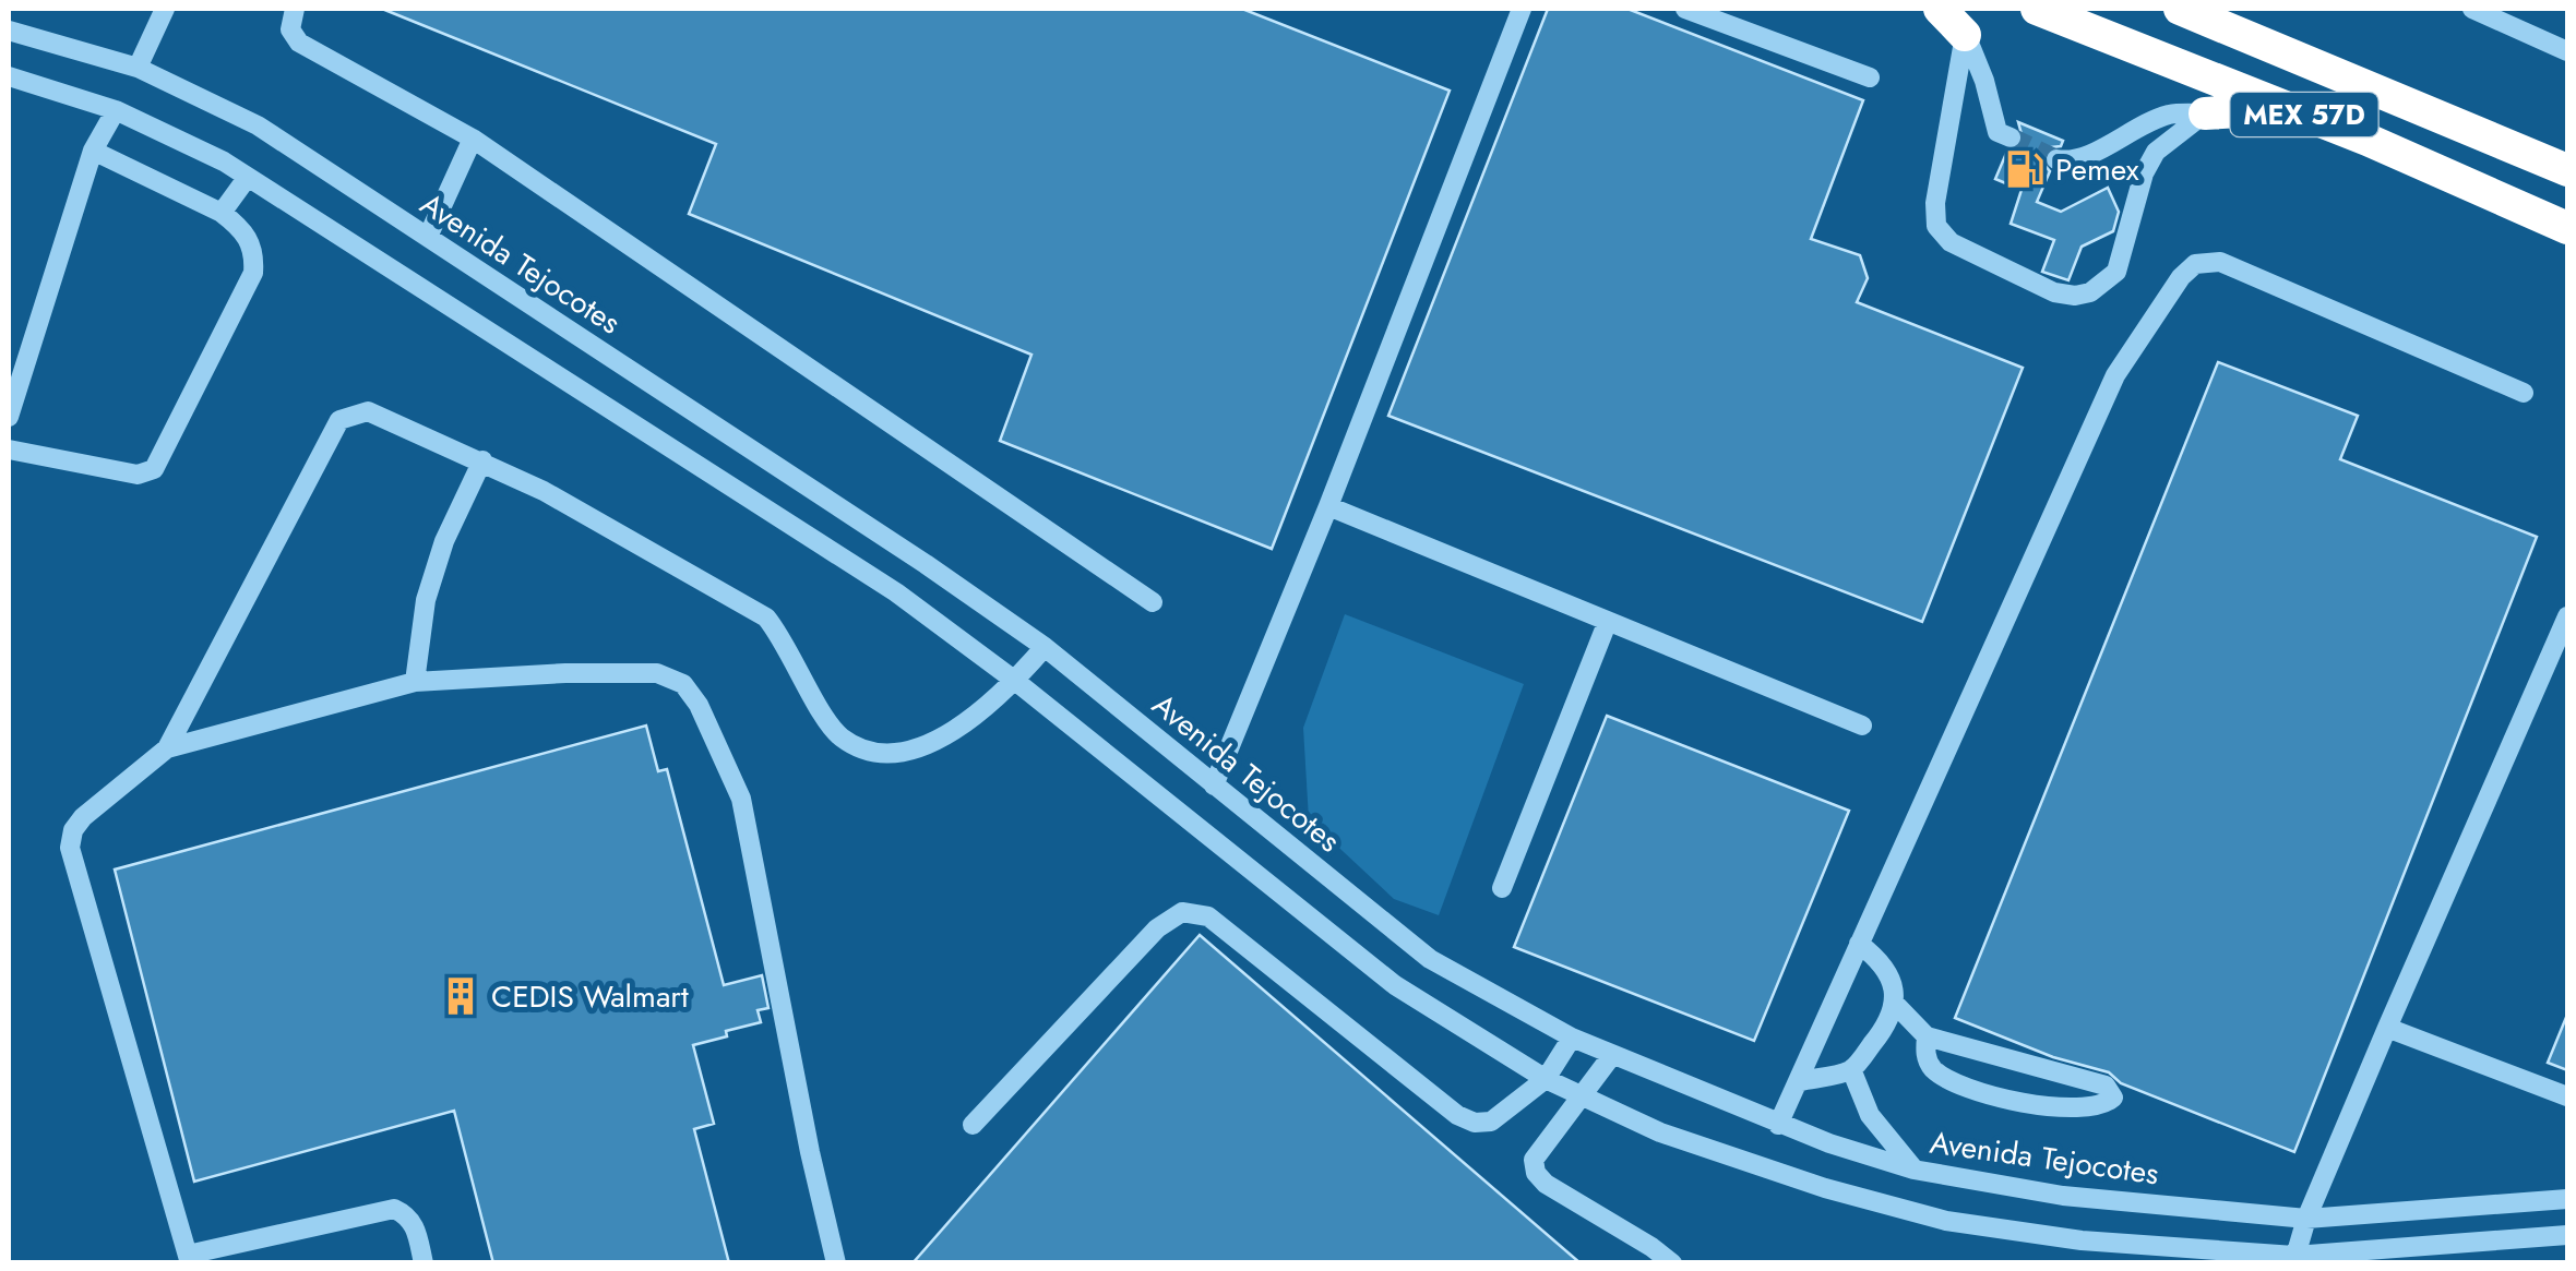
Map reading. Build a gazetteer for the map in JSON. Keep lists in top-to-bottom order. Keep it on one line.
{"streets":{"highway":["MEX 57D"],"street":["Avenida Tejocotes"]},"places":{"fuel station":["Pemex"],"building":["CEDIS Walmart"]}}
